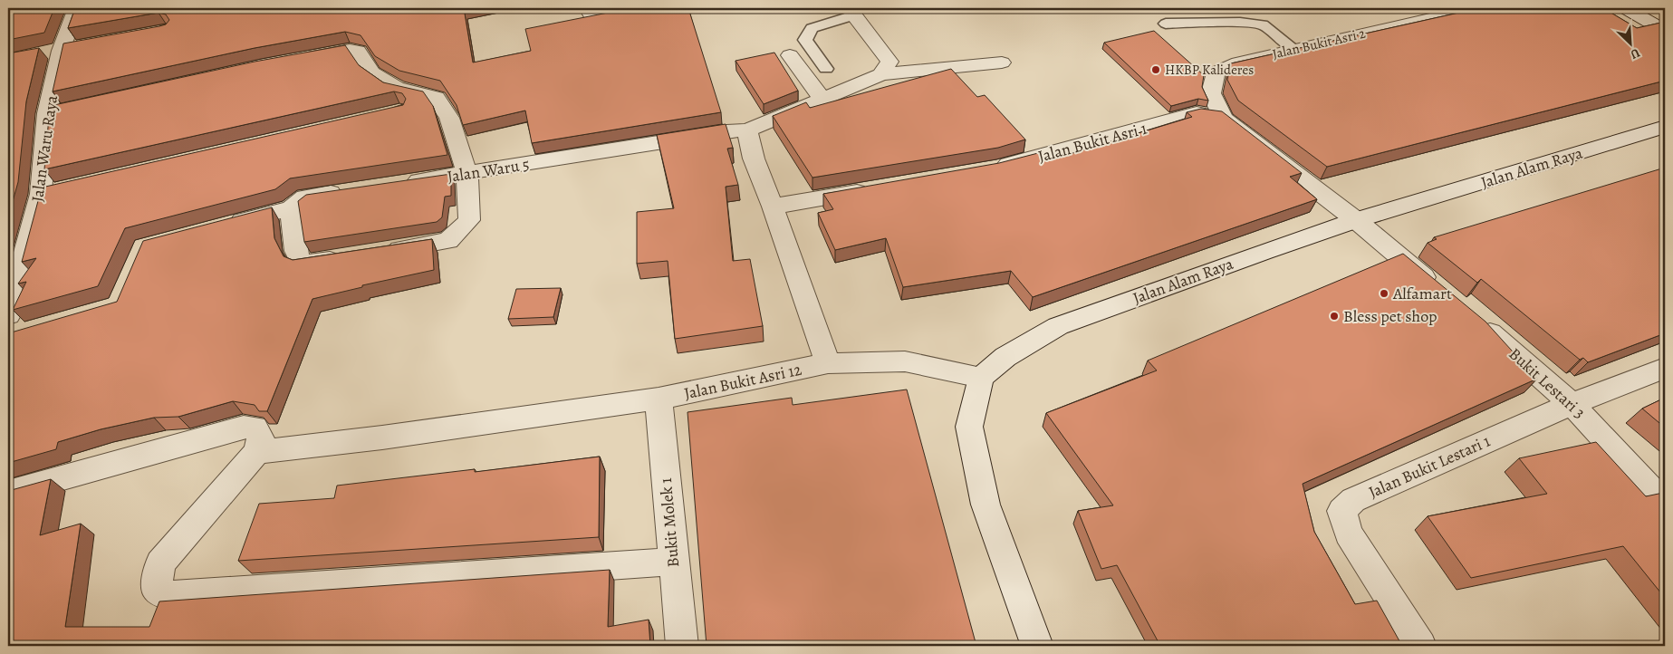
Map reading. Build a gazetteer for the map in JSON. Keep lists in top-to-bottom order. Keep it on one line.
{"streets":{"street":["Jalan Bukit Asri 2","Jalan Bukit Asri 1","Jalan Waru Raya","Jalan Alam Raya","Jalan Waru 5","Jalan Bukit Asri 12","Bukit Lestari 3","Jalan Bukit Lestari 1","Bukit Molek 1"]},"crossings":[["Jalan Bukit Asri 2","Jalan Bukit Asri 1"],["Jalan Bukit Asri 2","Jalan Alam Raya"],["Jalan Alam Raya","Jalan Bukit Asri 12"],["Jalan Bukit Asri 12","Bukit Molek 1"],["Bukit Lestari 3","Jalan Bukit Lestari 1"]],"places":["HKBP Kalideres","Alfamart","Bless pet shop"],"north":"bottom right"}
